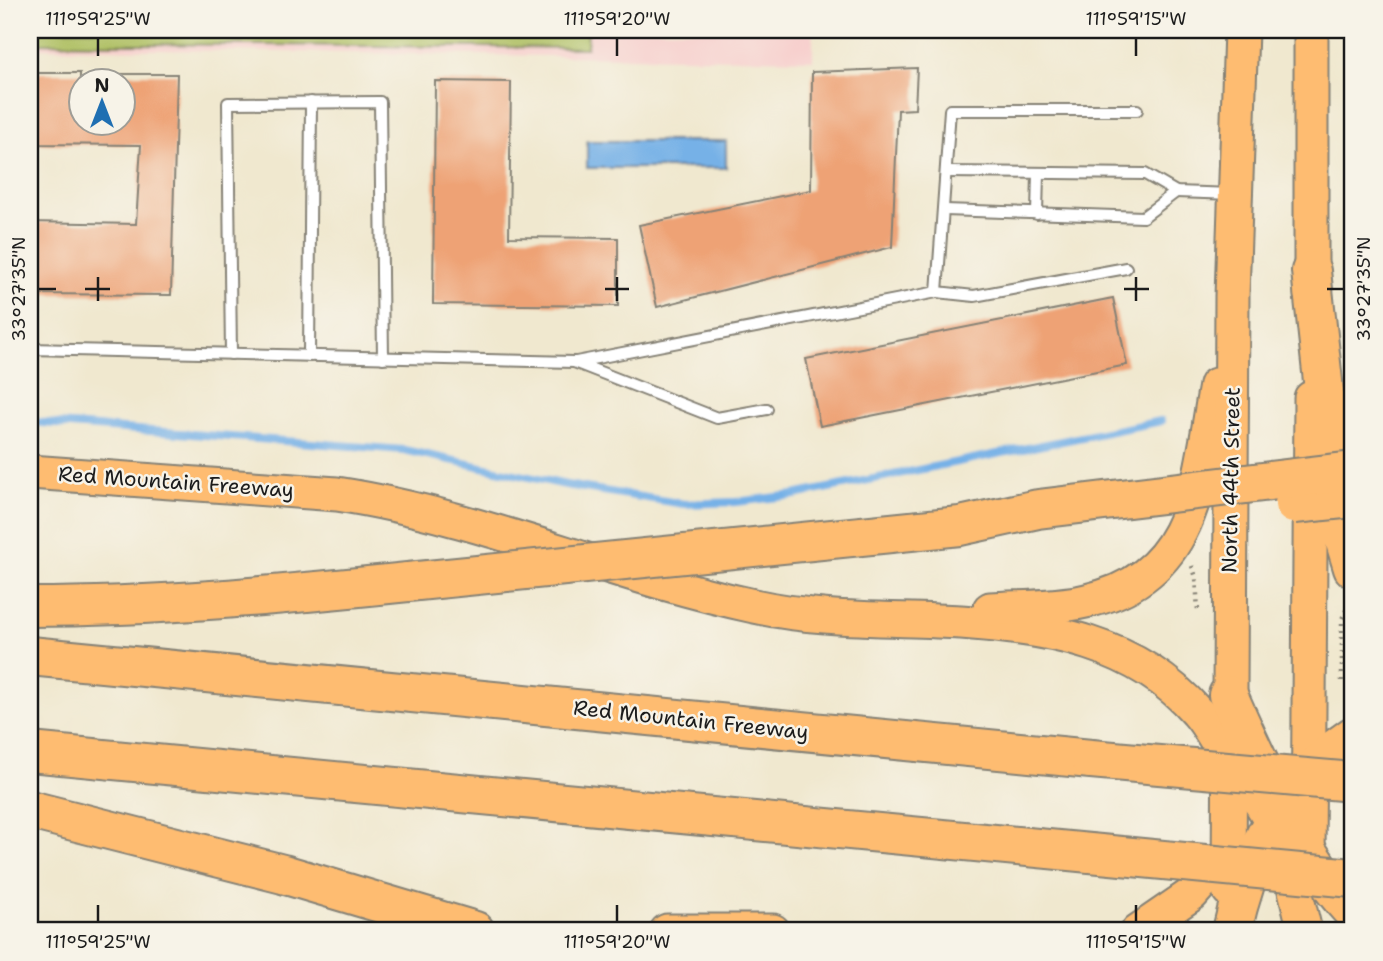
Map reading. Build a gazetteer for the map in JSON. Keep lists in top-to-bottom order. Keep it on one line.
{"streets":{"highway":["Red Mountain Freeway"],"main road":["North 44th Street"]},"north":"top","coordinates":["111°59'25\"W","111°59'20\"W","111°59'15\"W","33°27'35\"N"]}
